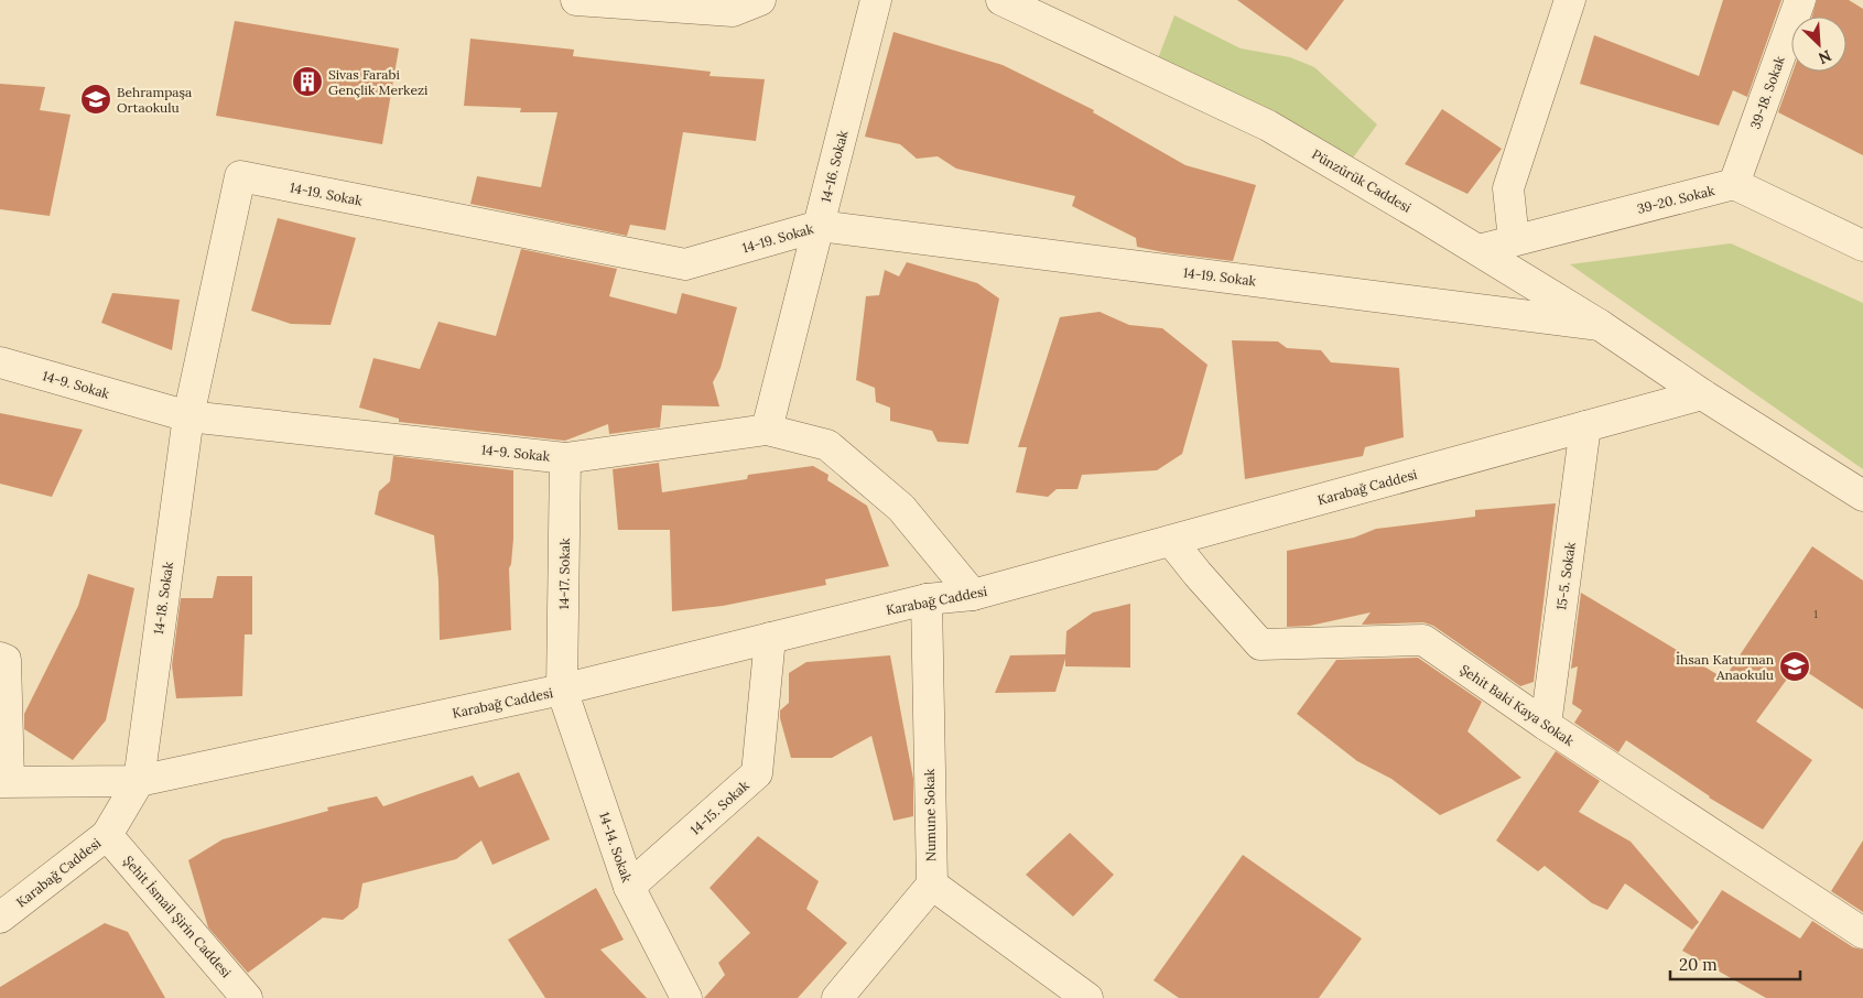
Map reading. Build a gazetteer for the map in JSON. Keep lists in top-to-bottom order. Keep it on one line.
{"streets":{"street":["39-18. Sokak","14-16. Sokak","Pünzürük Caddesi","14-19. Sokak","39-20. Sokak","14-9. Sokak","Karabağ Caddesi","14-17. Sokak","15-5. Sokak","14-18. Sokak","Şehit Baki Kaya Sokak","14-15. Sokak","Numune Sokak","14-14. Sokak","Şehit İsmail Şirin Caddesi"]},"crossings":[["39-18. Sokak","39-20. Sokak"],["14-16. Sokak","14-19. Sokak"],["14-16. Sokak","14-9. Sokak"],["Pünzürük Caddesi","14-19. Sokak"],["Pünzürük Caddesi","39-20. Sokak"],["Pünzürük Caddesi","Karabağ Caddesi"],["14-19. Sokak","14-9. Sokak"],["14-19. Sokak","14-18. Sokak"],["14-9. Sokak","Karabağ Caddesi"],["14-9. Sokak","14-17. Sokak"],["14-9. Sokak","14-18. Sokak"],["Karabağ Caddesi","14-17. Sokak"],["Karabağ Caddesi","15-5. Sokak"],["Karabağ Caddesi","14-18. Sokak"],["Karabağ Caddesi","Şehit Baki Kaya Sokak"],["Karabağ Caddesi","14-15. Sokak"],["Karabağ Caddesi","Numune Sokak"],["Karabağ Caddesi","14-14. Sokak"],["Karabağ Caddesi","Şehit İsmail Şirin Caddesi"],["14-17. Sokak","14-14. Sokak"],["15-5. Sokak","Şehit Baki Kaya Sokak"],["14-15. Sokak","14-14. Sokak"]],"places":{"building":["Sivas Farabi Gençlik Merkezi"],"school or university":["Behrampaşa Ortaokulu","İhsan Katurman Anaokulu"]},"house_numbers":["1"],"scale_bar":"20 m","north":"bottom right"}
